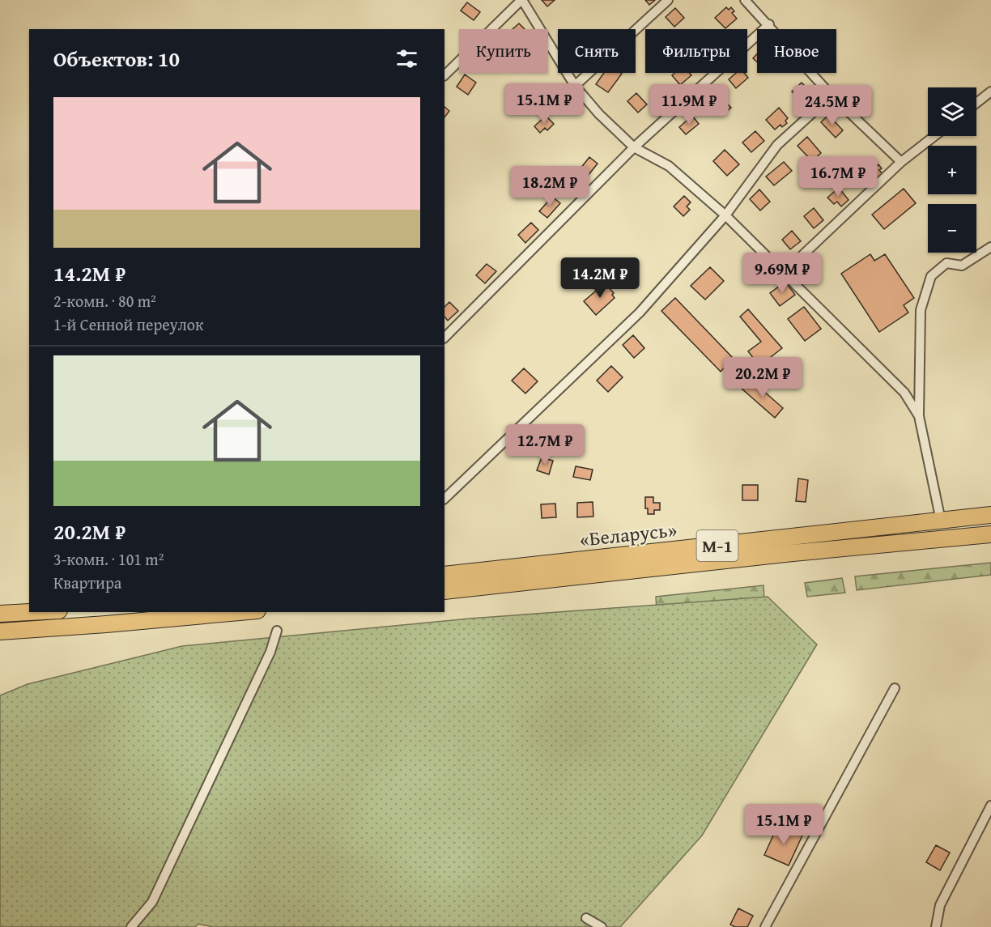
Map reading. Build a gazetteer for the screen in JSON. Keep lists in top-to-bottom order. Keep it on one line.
{"streets":{"highway":["«Беларусь»","М-1"]},"page":{"chip":["Купить","Снять","Фильтры","Новое"],"heading":"Объектов: 10","price":["15.1M ₽","11.9M ₽","24.5M ₽","16.7M ₽","18.2M ₽","9.69M ₽","14.2M ₽","20.2M ₽","12.7M ₽","15.1M ₽"],"map_buttons":["+","−"],"list":[{"name":"14.2M ₽","note":"2-комн. · 80 m² · 1-й Сенной переулок"},{"name":"20.2M ₽","note":"3-комн. · 101 m² · Квартира"}]}}
